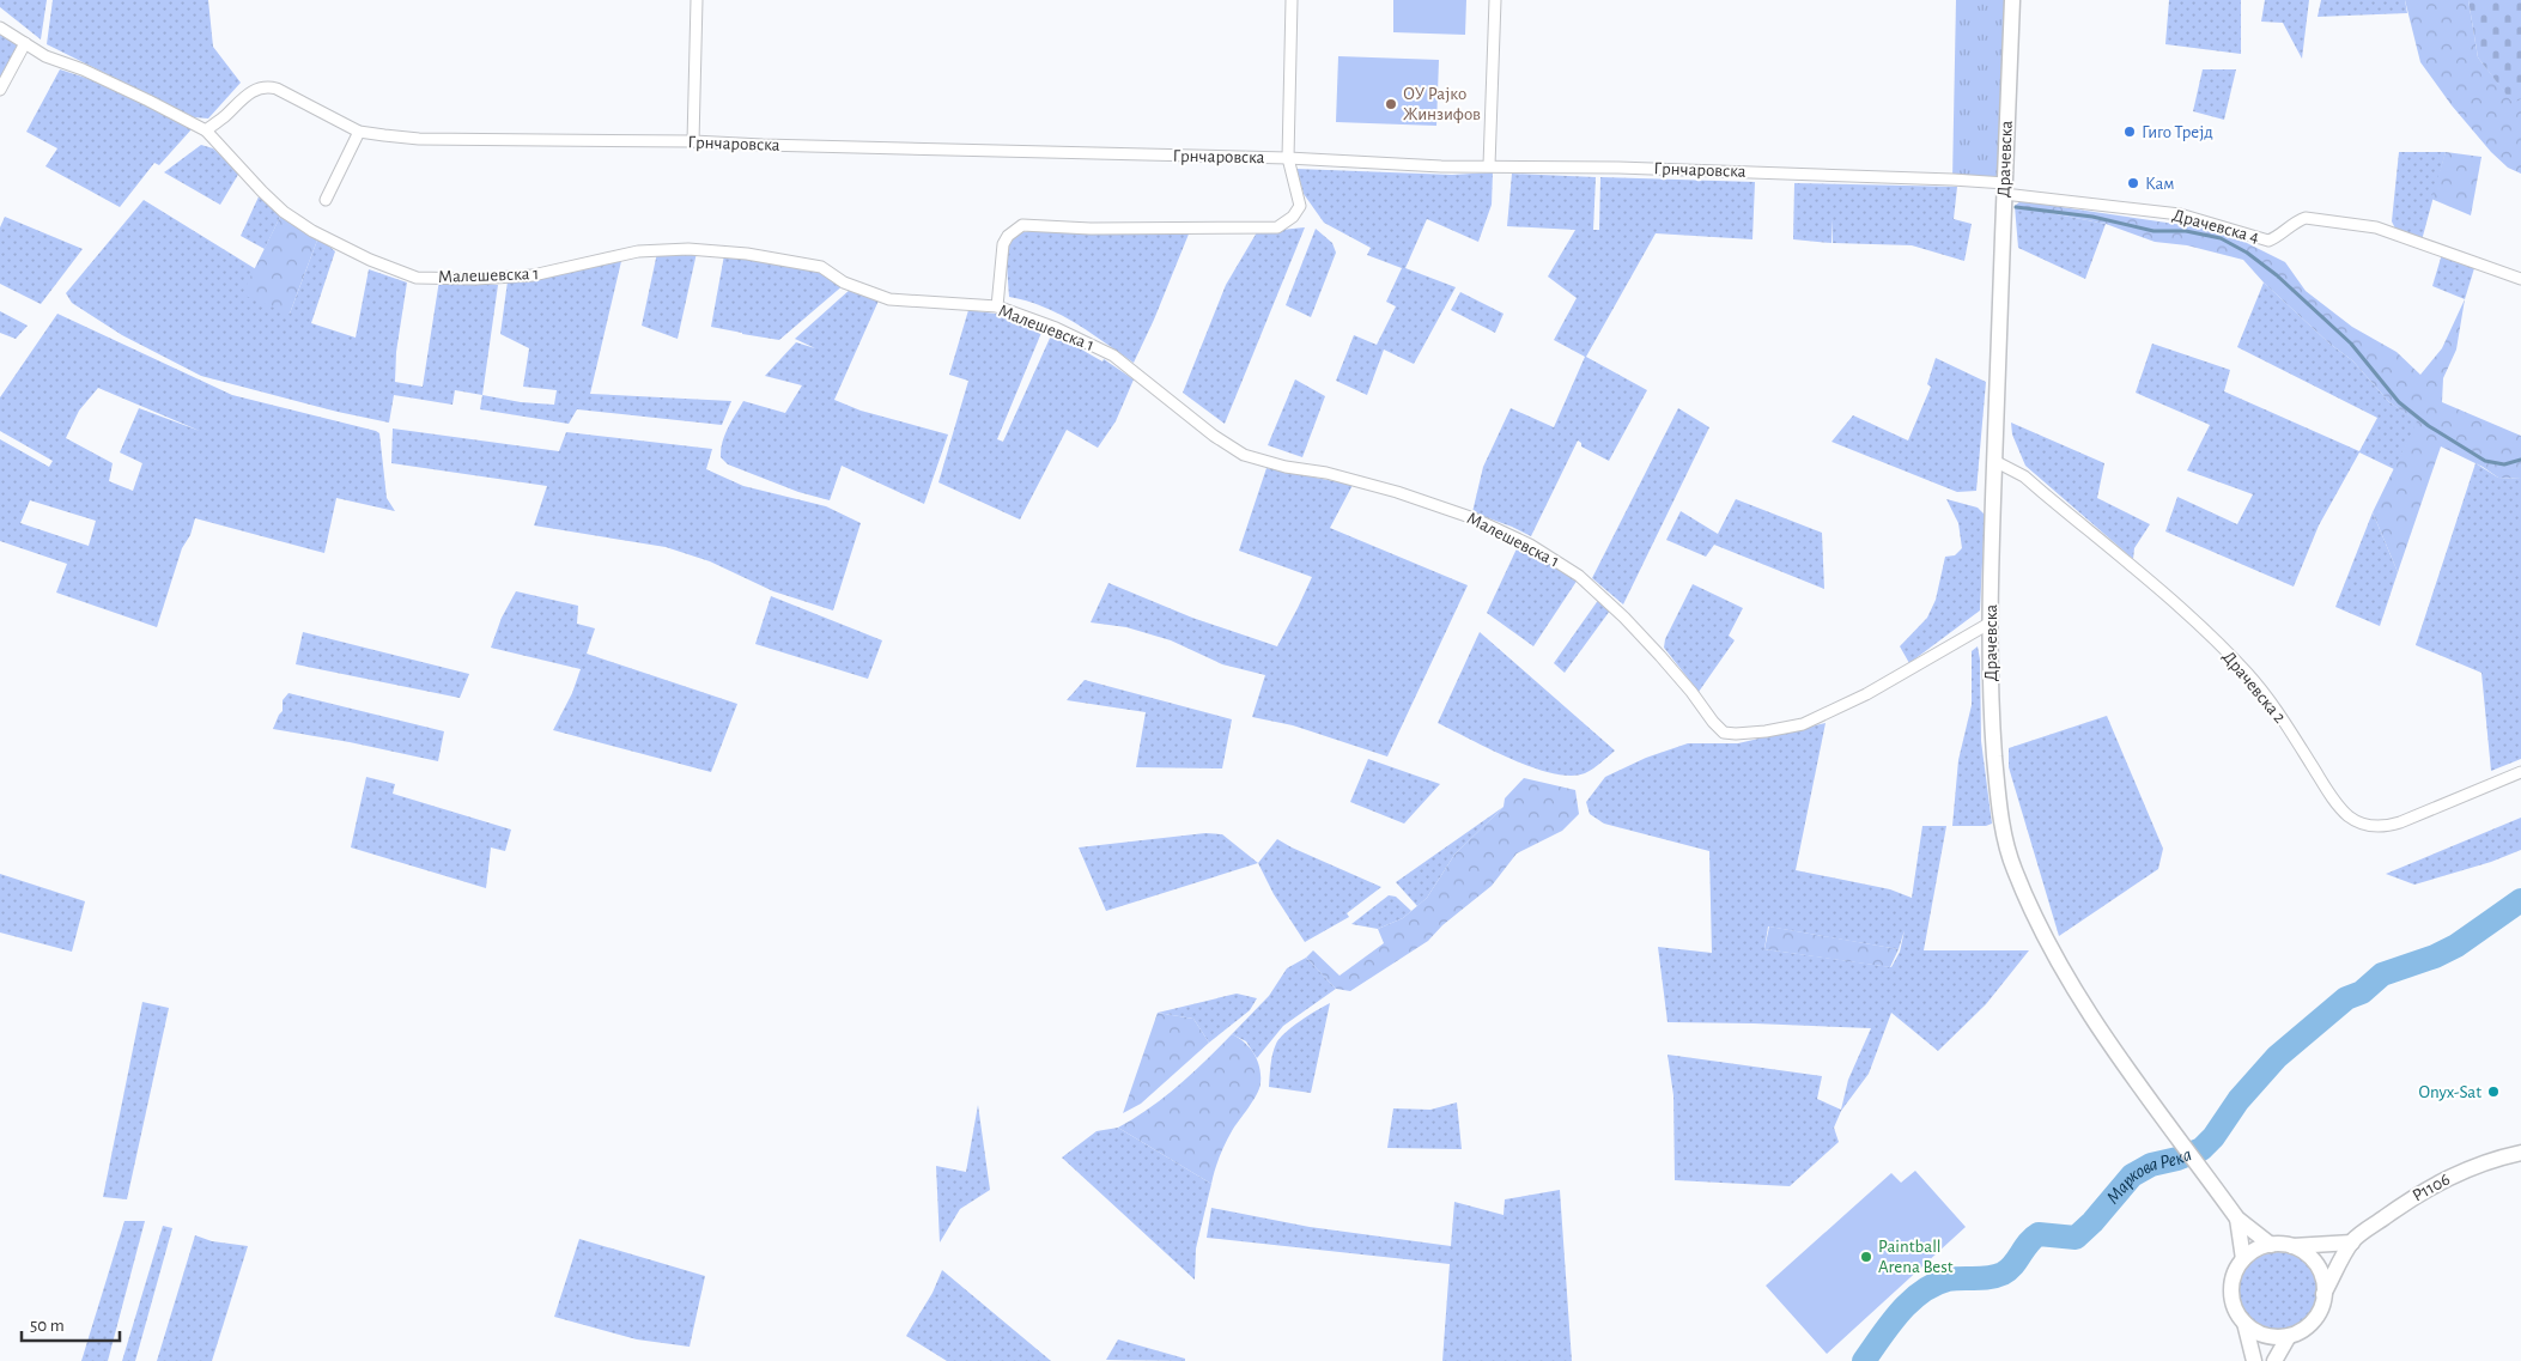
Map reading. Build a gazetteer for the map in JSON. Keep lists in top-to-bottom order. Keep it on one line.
{"streets":{"main road":["Драчевска","P1106"],"street":["Грнчаровска","Драчевска 4","Малешевска 1","Драчевска 2"]},"crossings":[["Грнчаровска","Драчевска"],["Грнчаровска","Драчевска 4"],["Грнчаровска","Малешевска 1"],["Драчевска","Драчевска 4"],["Драчевска","Малешевска 1"],["Драчевска","Драчевска 2"]],"water":["Маркова Река"],"places":["ОУ Рајко Жинзифов","Гиго Трејд","Кам","Onyx-Sat","Paintball Arena Best"],"scale_bar":"50 m"}
